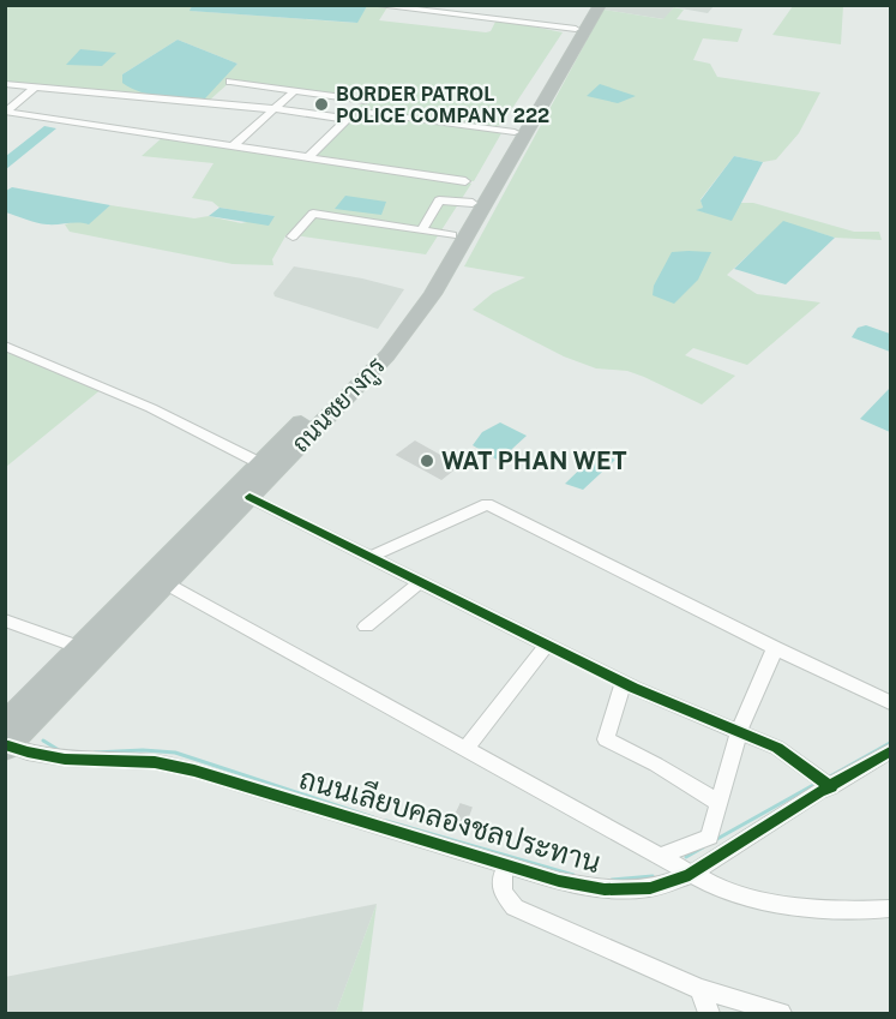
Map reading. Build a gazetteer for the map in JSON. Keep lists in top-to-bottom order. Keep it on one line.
{"streets":{"highway":["ถนนชยางกูร"],"street":["ถนนเลียบคลองชลประทาน"]},"crossings":[["ถนนชยางกูร","ถนนเลียบคลองชลประทาน"]],"places":["BORDER PATROL POLICE COMPANY 222","WAT PHAN WET"]}
